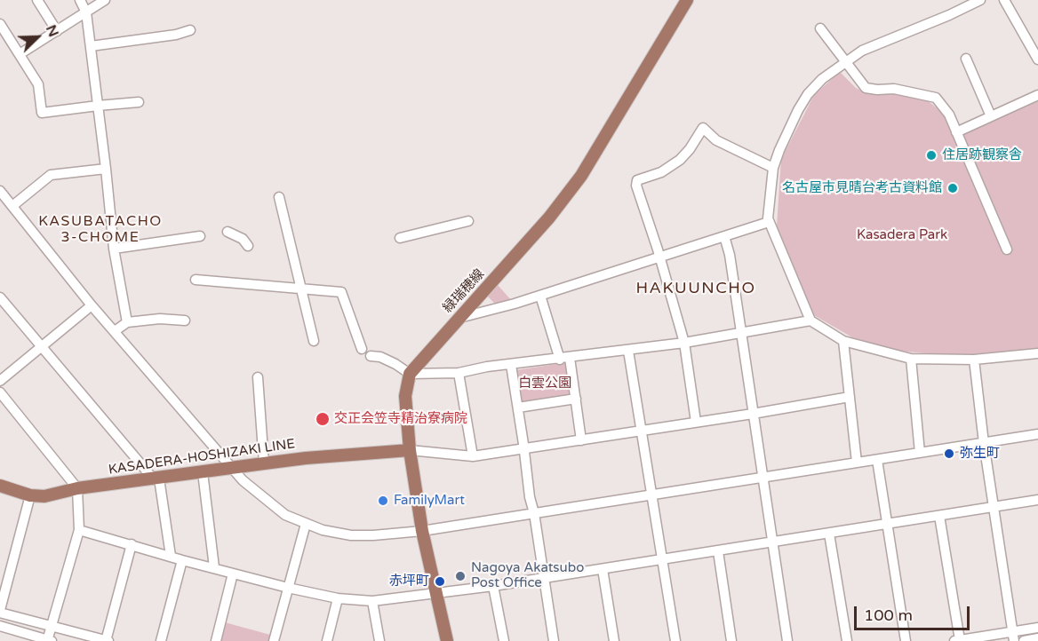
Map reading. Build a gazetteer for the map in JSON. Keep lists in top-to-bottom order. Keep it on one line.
{"streets":{"main road":["緑瑞穂線","KASADERA-HOSHIZAKI LINE"]},"districts":["KASUBATACHO 3-CHOME","HAKUUNCHO"],"parks":["Kasadera Park","白雲公園"],"places":["住居跡観察舎","名古屋市見晴台考古資料館","交正会笠寺精治寮病院","弥生町","FamilyMart","Nagoya Akatsubo Post Office","赤坪町"],"scale_bar":"100 m","north":"top right"}
